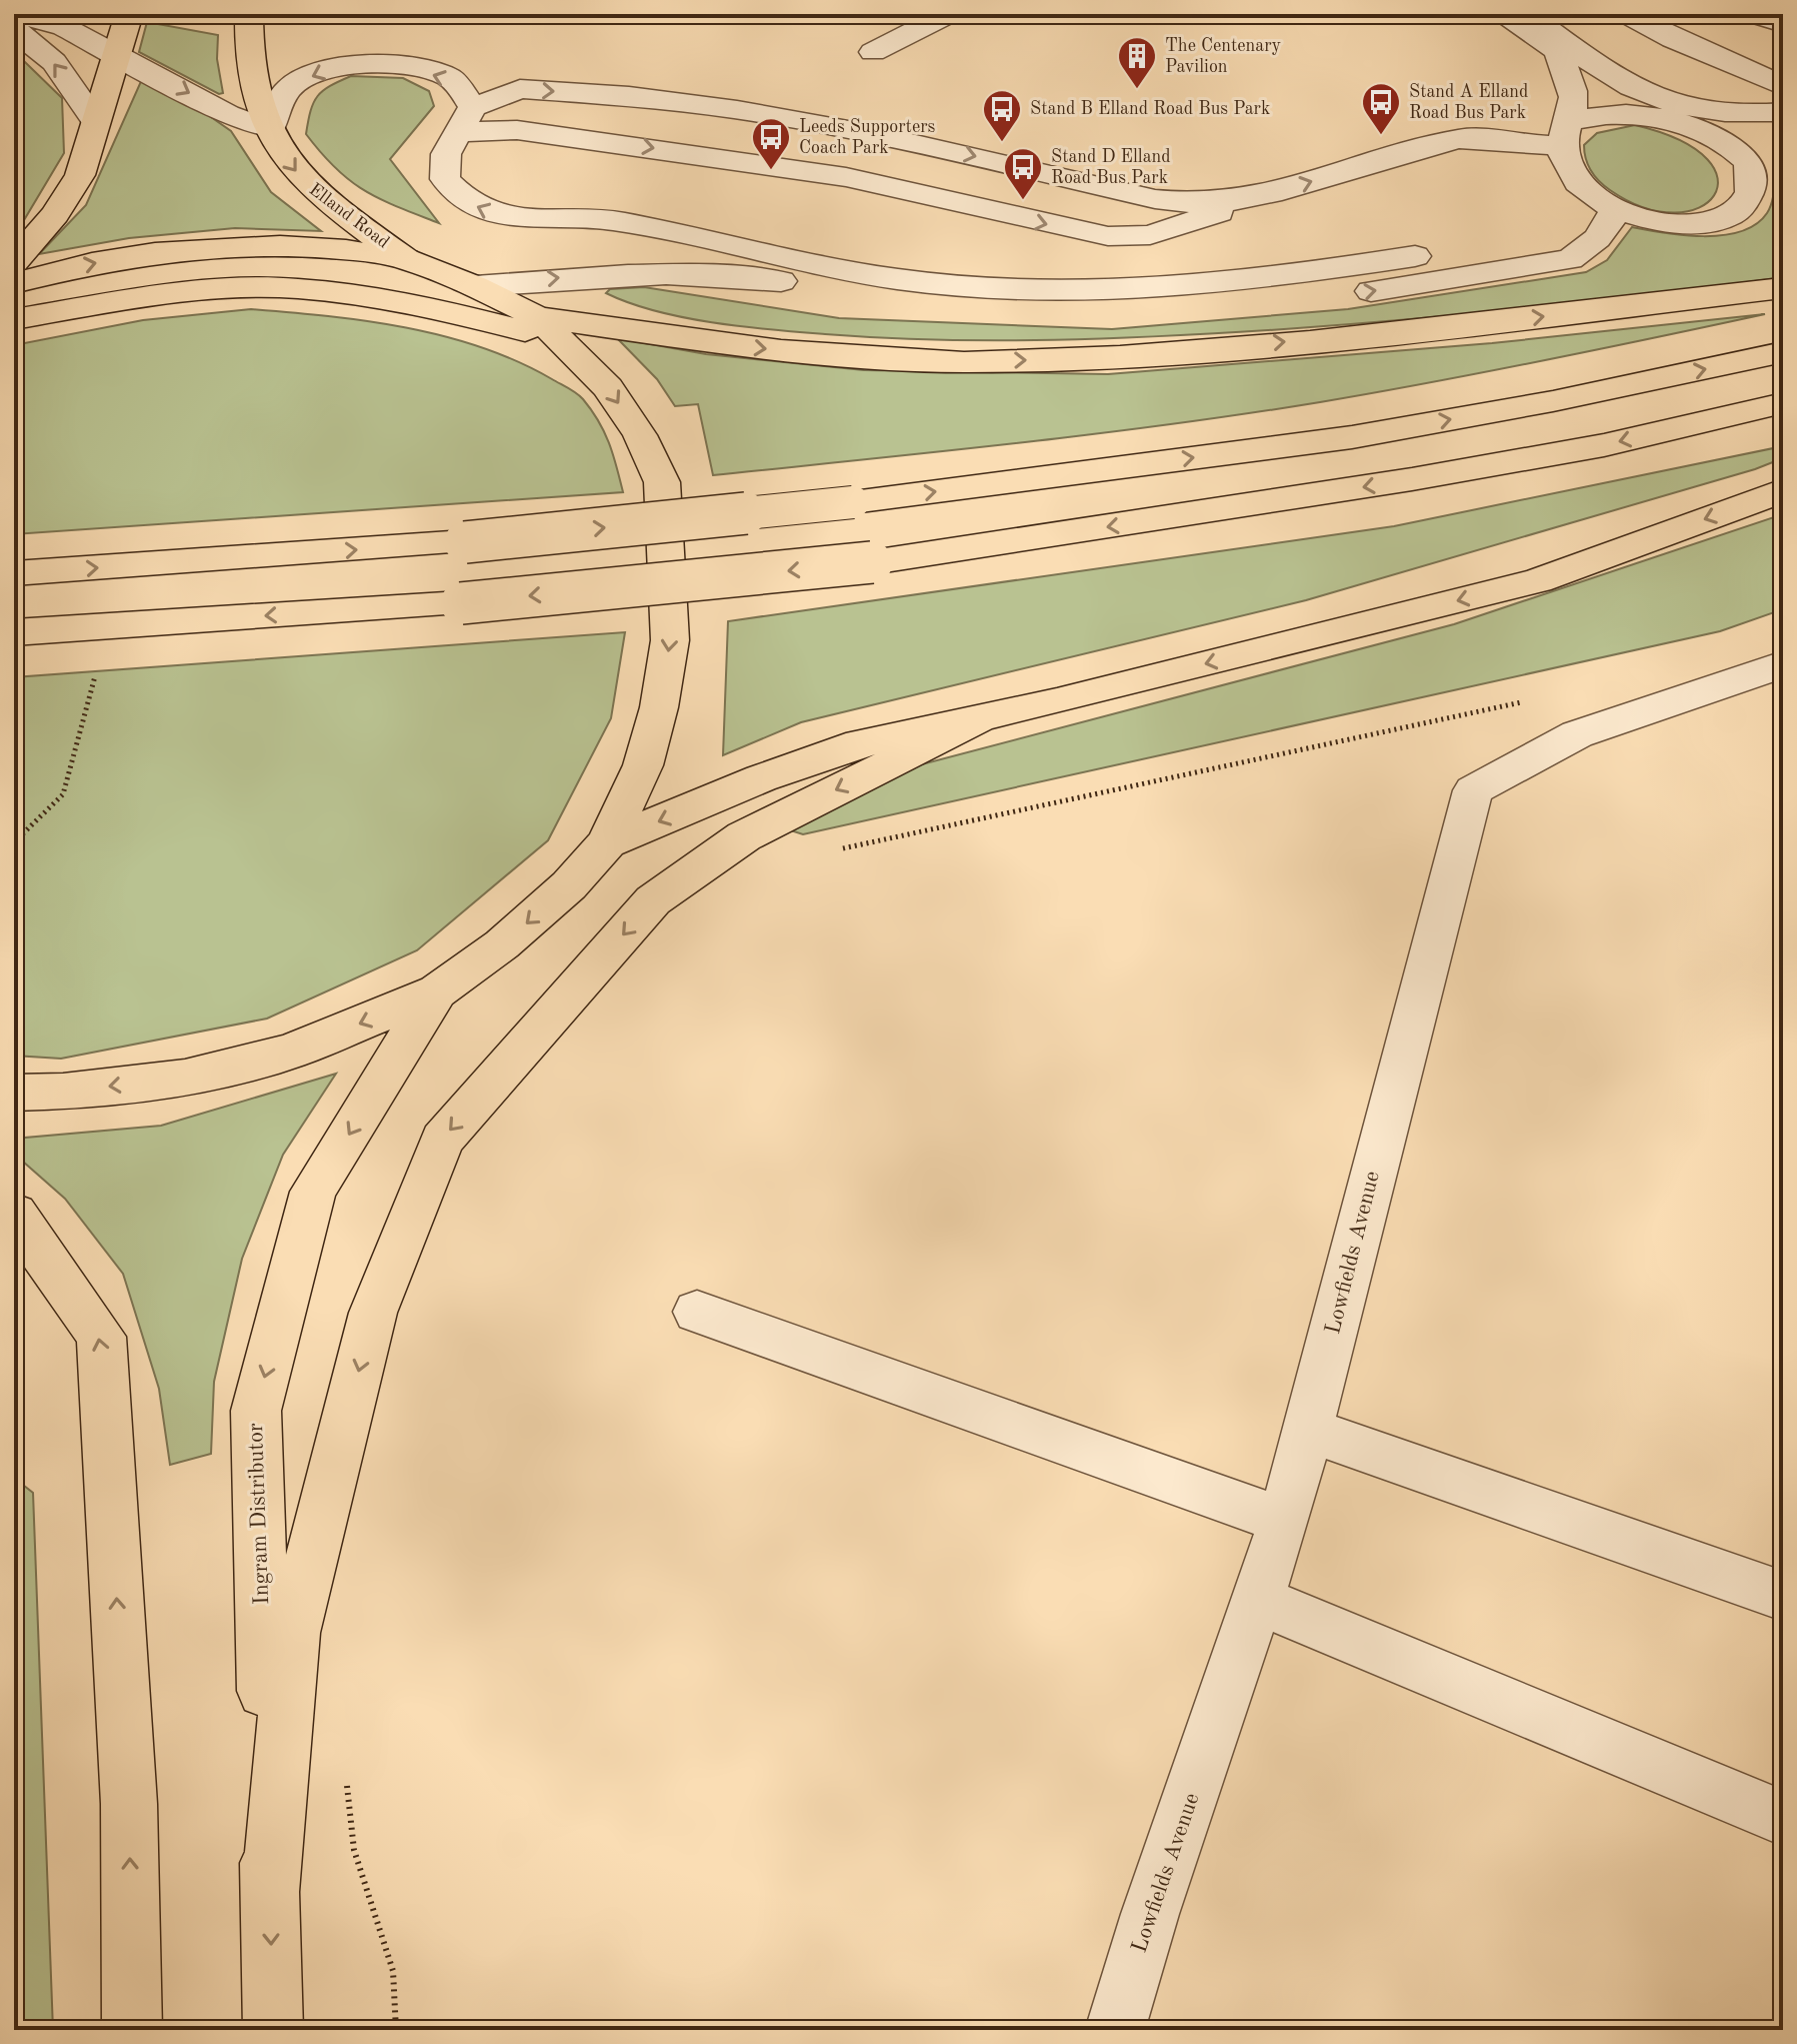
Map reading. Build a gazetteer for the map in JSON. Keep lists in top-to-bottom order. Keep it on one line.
{"streets":{"main road":["Elland Road","Ingram Distributor"],"street":["Lowfields Avenue"]},"one_way":["Elland Road"],"places":{"building":["The Centenary Pavilion"],"bus stop":["Stand A Elland Road Bus Park","Stand B Elland Road Bus Park","Leeds Supporters Coach Park","Stand D Elland Road Bus Park"]}}
